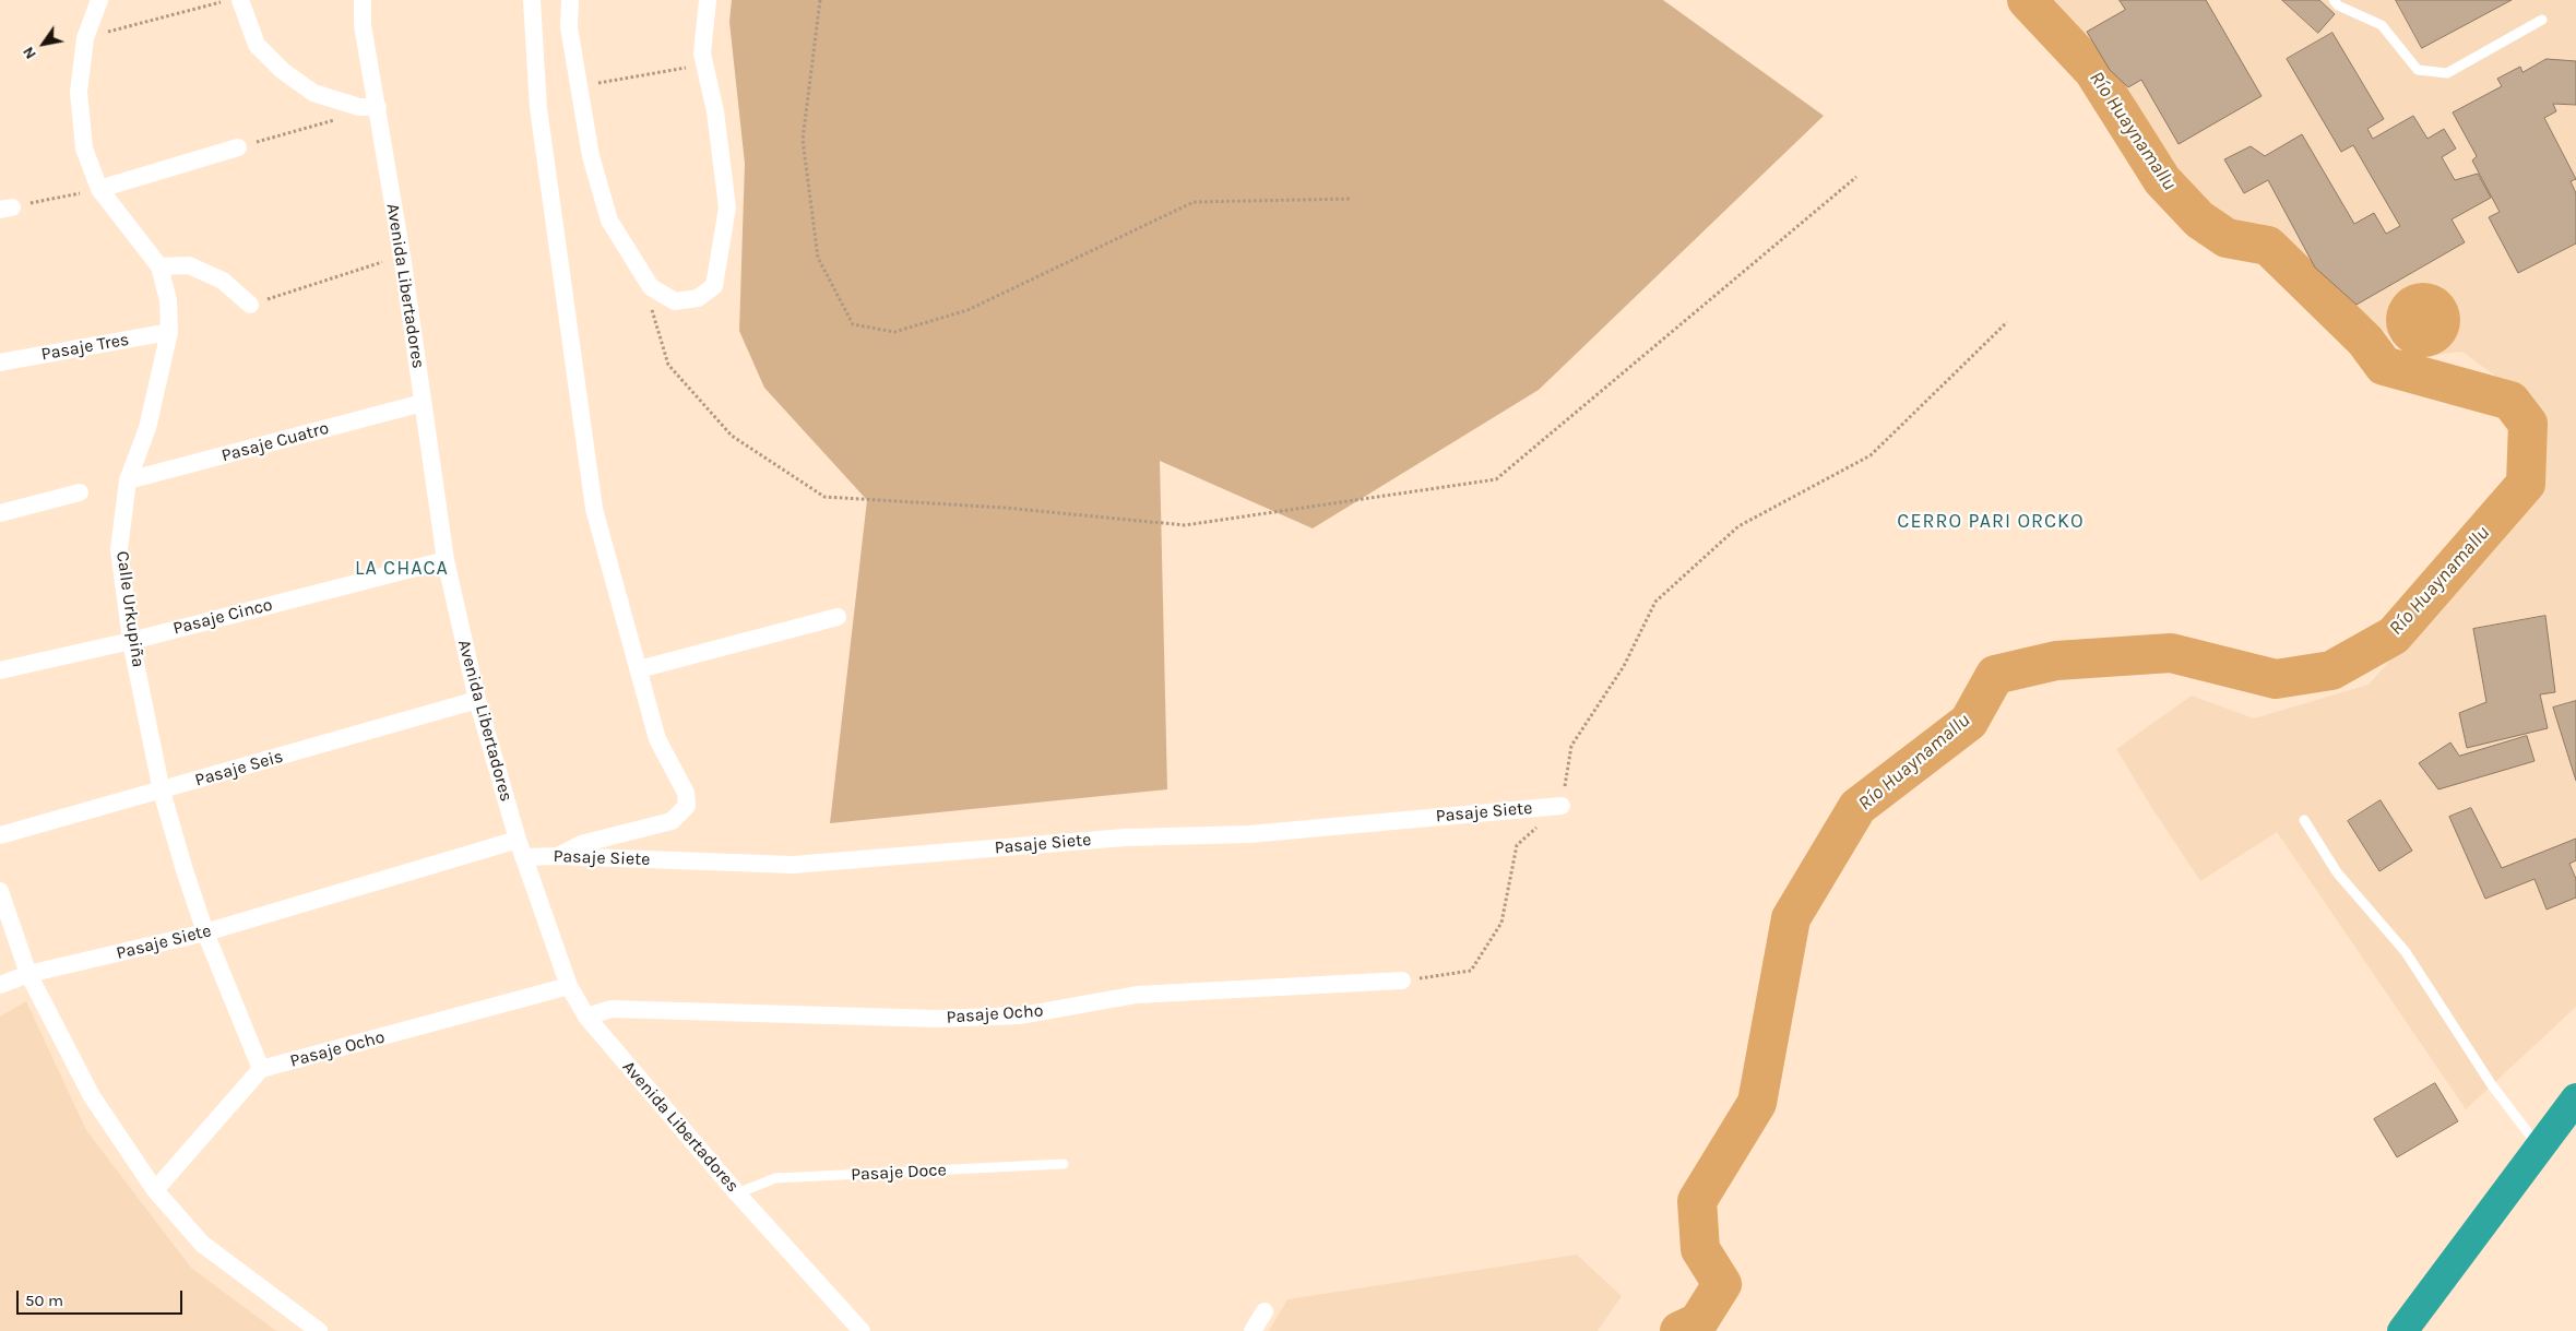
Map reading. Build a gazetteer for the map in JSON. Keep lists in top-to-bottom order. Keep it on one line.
{"streets":{"street":["Avenida Libertadores","Pasaje Tres","Pasaje Cuatro","Calle Urkupiña","Pasaje Cinco","Pasaje Seis","Pasaje Siete","Pasaje Ocho"],"lane":["Pasaje Doce"]},"crossings":[["Avenida Libertadores","Pasaje Cuatro"],["Avenida Libertadores","Pasaje Cinco"],["Avenida Libertadores","Pasaje Seis"],["Avenida Libertadores","Pasaje Siete"],["Avenida Libertadores","Pasaje Ocho"],["Avenida Libertadores","Pasaje Doce"],["Pasaje Tres","Calle Urkupiña"],["Pasaje Cuatro","Calle Urkupiña"],["Calle Urkupiña","Pasaje Cinco"],["Calle Urkupiña","Pasaje Seis"],["Calle Urkupiña","Pasaje Siete"],["Calle Urkupiña","Pasaje Ocho"]],"districts":["CERRO PARI ORCKO","LA CHACA"],"water":["Río Huaynamallu"],"scale_bar":"50 m","north":"bottom left"}
